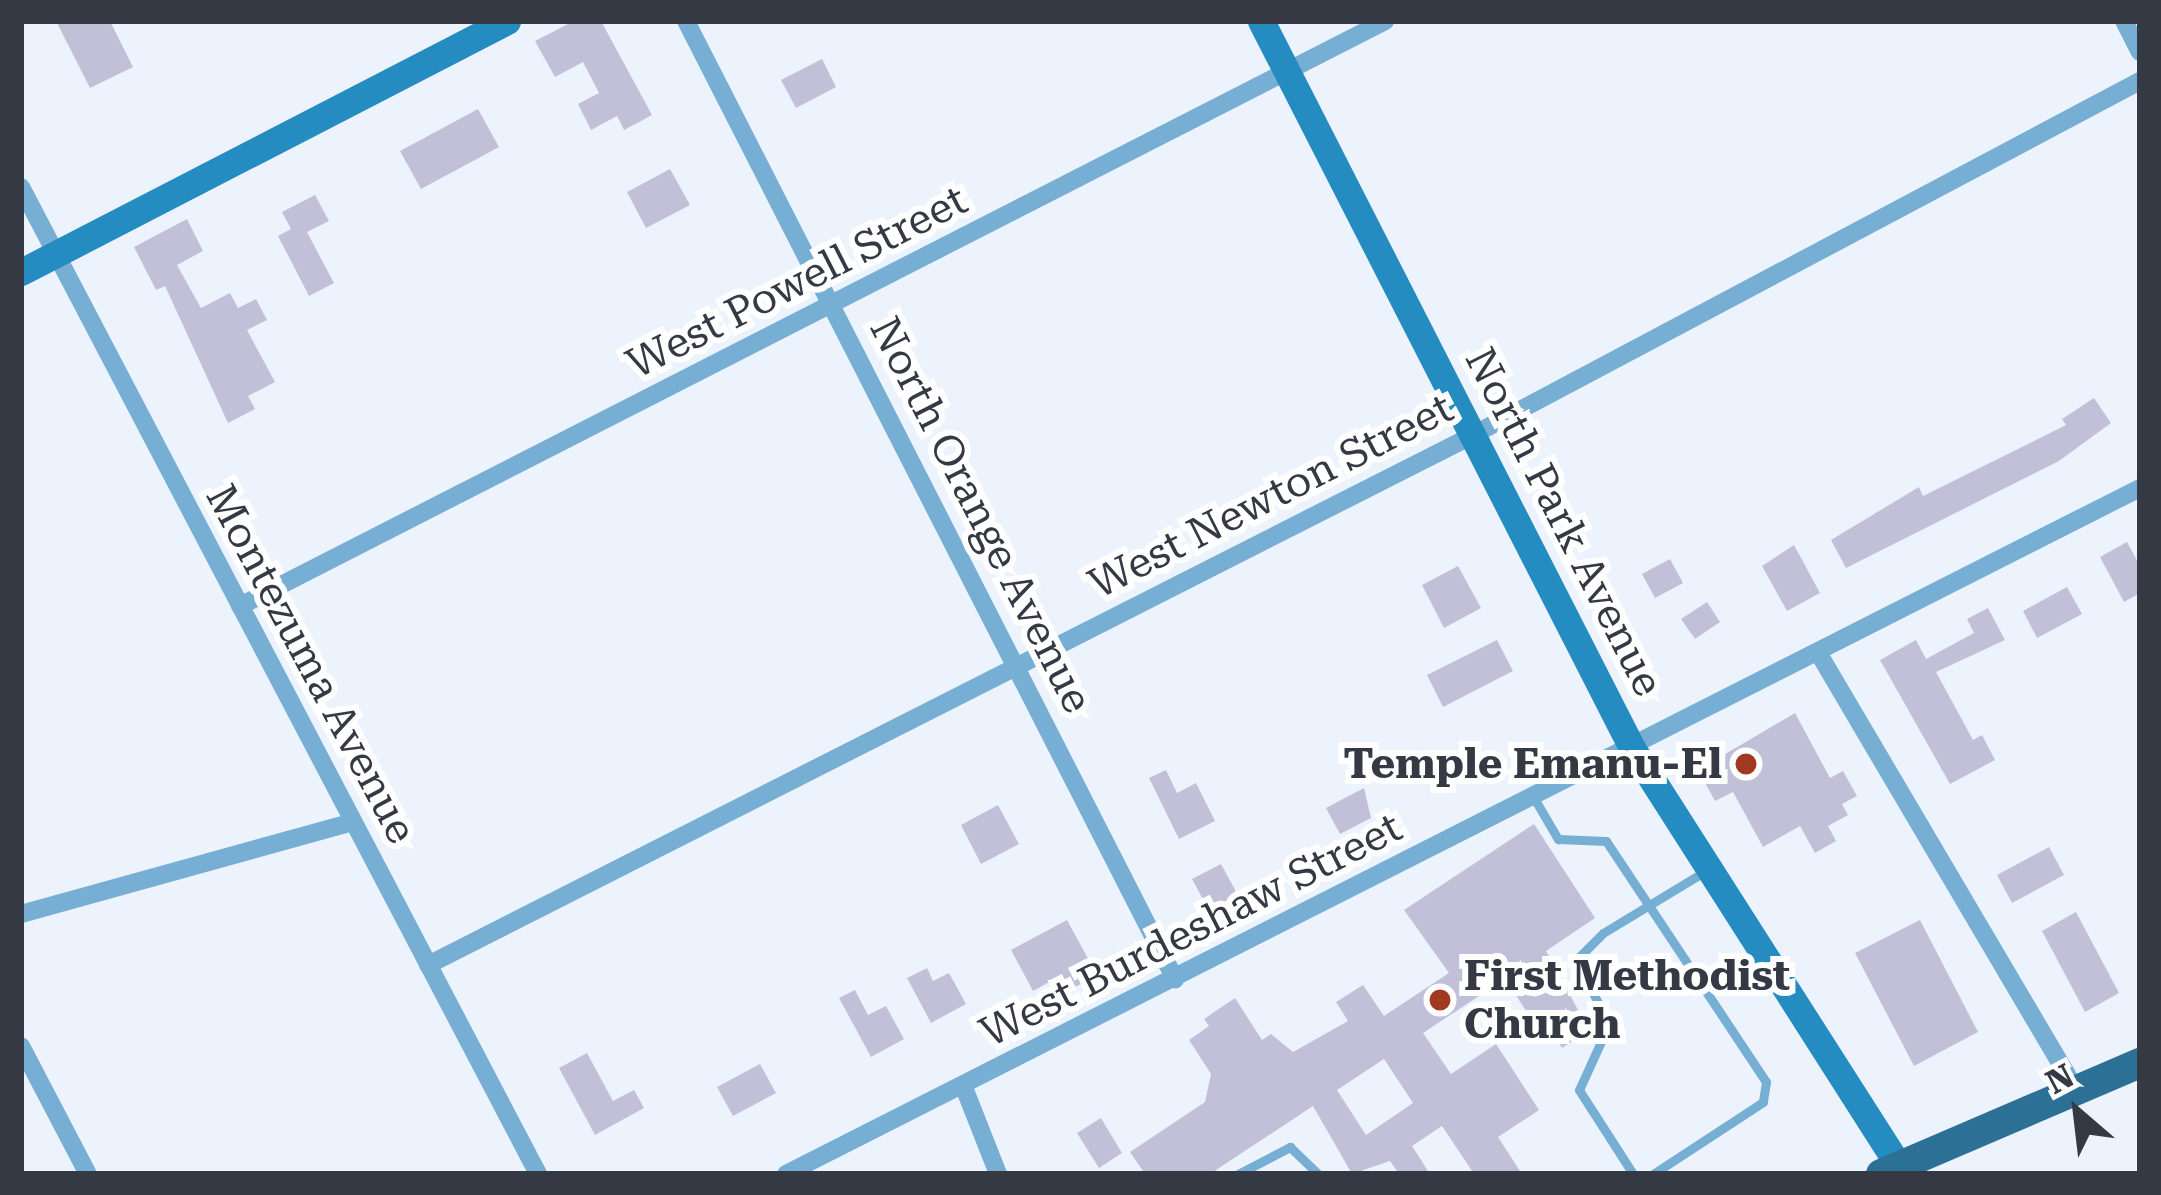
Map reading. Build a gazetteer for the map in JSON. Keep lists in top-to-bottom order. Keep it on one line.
{"streets":{"street":["West Powell Street","West Newton Street","North Orange Avenue","North Park Avenue","Montezuma Avenue","West Burdeshaw Street"]},"crossings":[["West Powell Street","North Orange Avenue"],["West Powell Street","North Park Avenue"],["West Powell Street","Montezuma Avenue"],["West Newton Street","North Orange Avenue"],["West Newton Street","North Park Avenue"],["West Newton Street","Montezuma Avenue"],["North Orange Avenue","West Burdeshaw Street"],["North Park Avenue","West Burdeshaw Street"]],"places":["Temple Emanu-El","First Methodist Church"],"north":"top left"}
